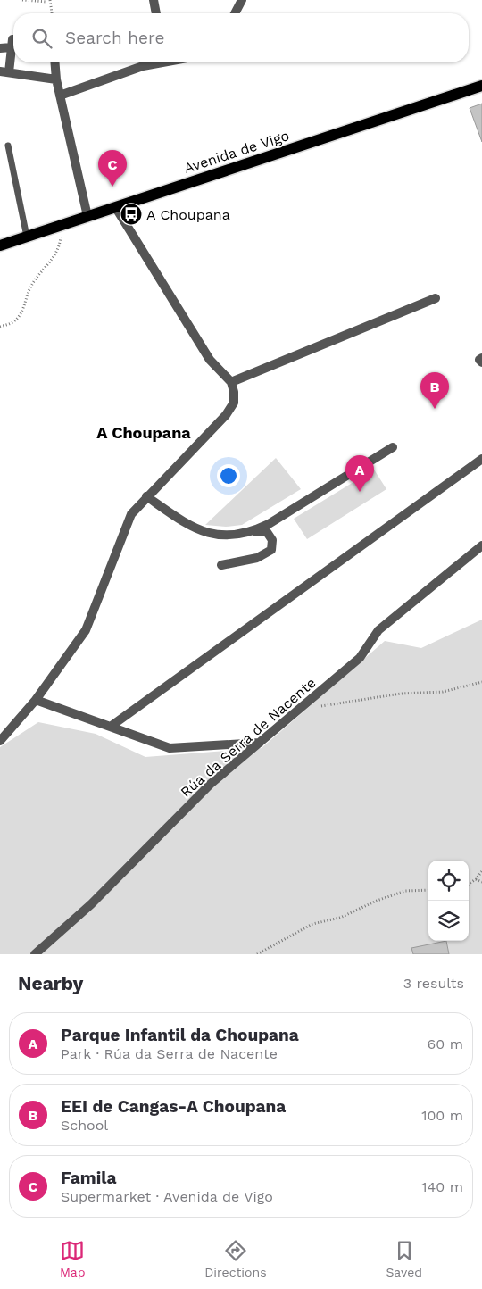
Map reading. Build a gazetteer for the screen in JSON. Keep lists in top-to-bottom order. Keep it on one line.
{"streets":{"main road":["Avenida de Vigo"],"street":["Rúa da Serra de Nacente"]},"districts":["A Choupana"],"places":{"bus stop":["A Choupana"]},"page":{"search":"Search here","pins":["C","B","A"],"heading":["Nearby","3 results"],"list":[{"mark":"A","name":"Parque Infantil da Choupana","note":"Park · Rúa da Serra de Nacente","value":"60 m"},{"mark":"B","name":"EEI de Cangas-A Choupana","note":"School","value":"100 m"},{"mark":"C","name":"Famila","note":"Supermarket · Avenida de Vigo","value":"140 m"}],"nav":["Map","Directions","Saved"]}}
